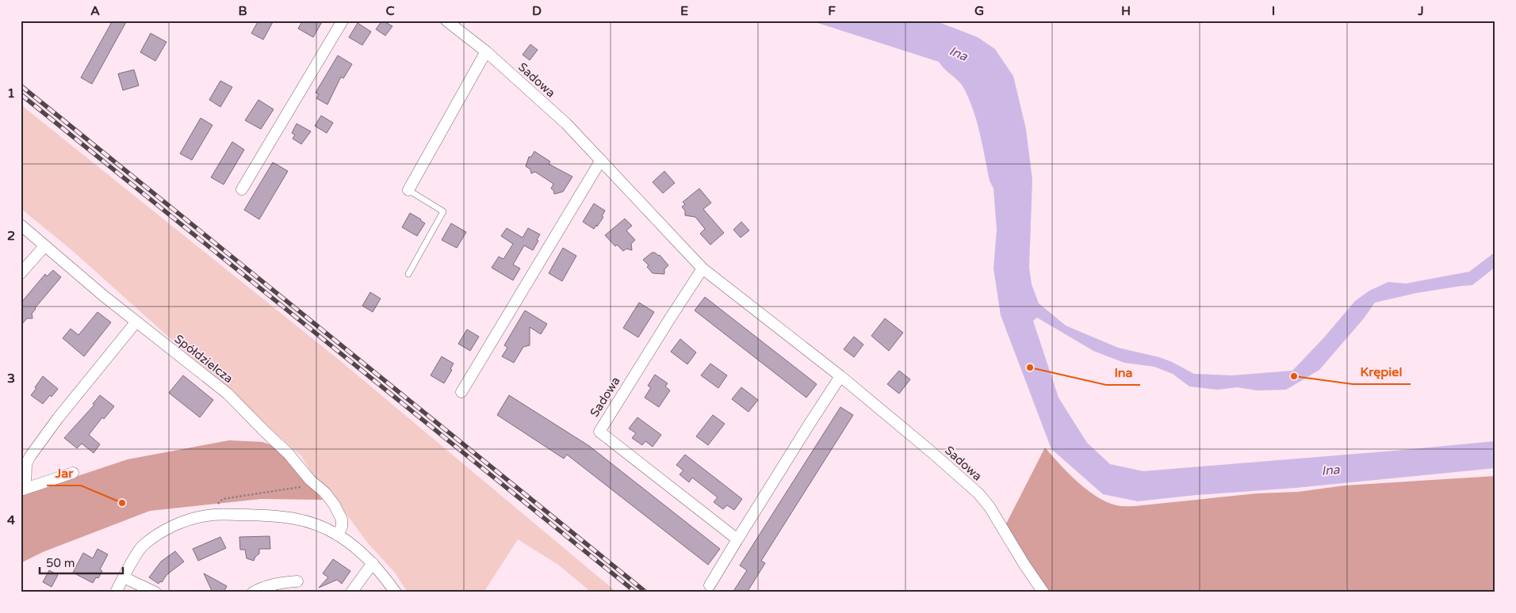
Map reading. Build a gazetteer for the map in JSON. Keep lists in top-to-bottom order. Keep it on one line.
{"streets":{"street":["Sadowa","Spółdzielcza"]},"water":["Ina"],"places":["Ina","Krępiel","Jar"],"scale_bar":"50 m","grid":{"columns":["A","B","C","D","E","F","G","H","I","J"],"rows":["1","2","3","4"]}}
